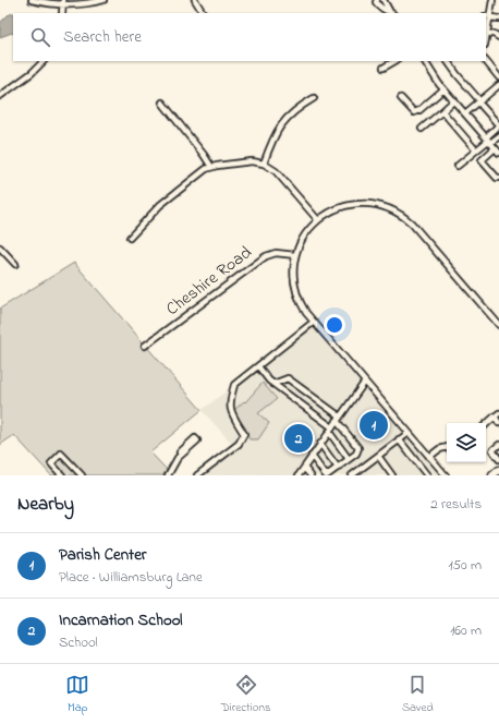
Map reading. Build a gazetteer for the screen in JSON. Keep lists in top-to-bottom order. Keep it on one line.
{"streets":{"street":["Cheshire Road"]},"page":{"search":"Search here","pins":["1","2"],"heading":["Nearby","2 results"],"list":[{"mark":"1","name":"Parish Center","note":"Place · Williamsburg Lane","value":"150 m"},{"mark":"2","name":"Incarnation School","note":"School","value":"160 m"}],"nav":["Map","Directions","Saved"]}}
